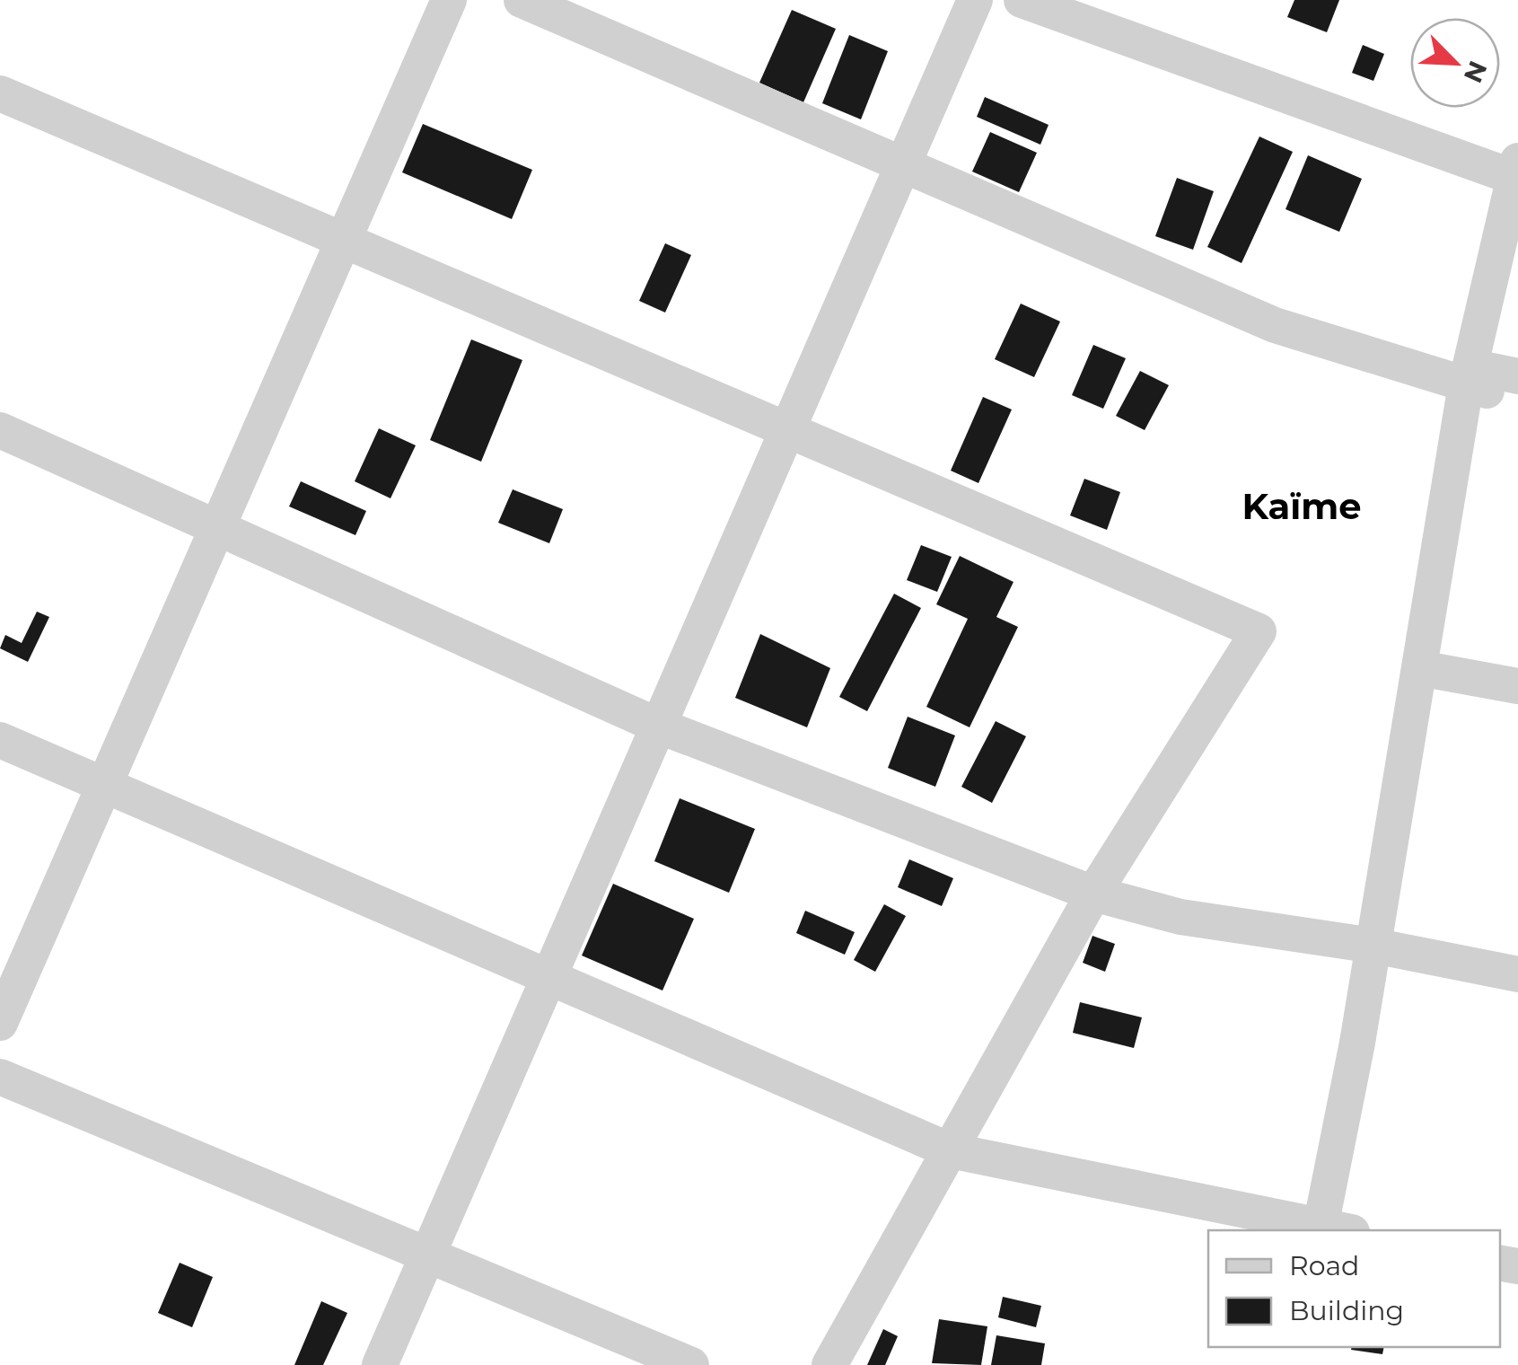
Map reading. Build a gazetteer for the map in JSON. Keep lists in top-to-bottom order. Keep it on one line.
{"districts":["Kaïme"],"legend":["Road","Building"],"north":"bottom right"}
